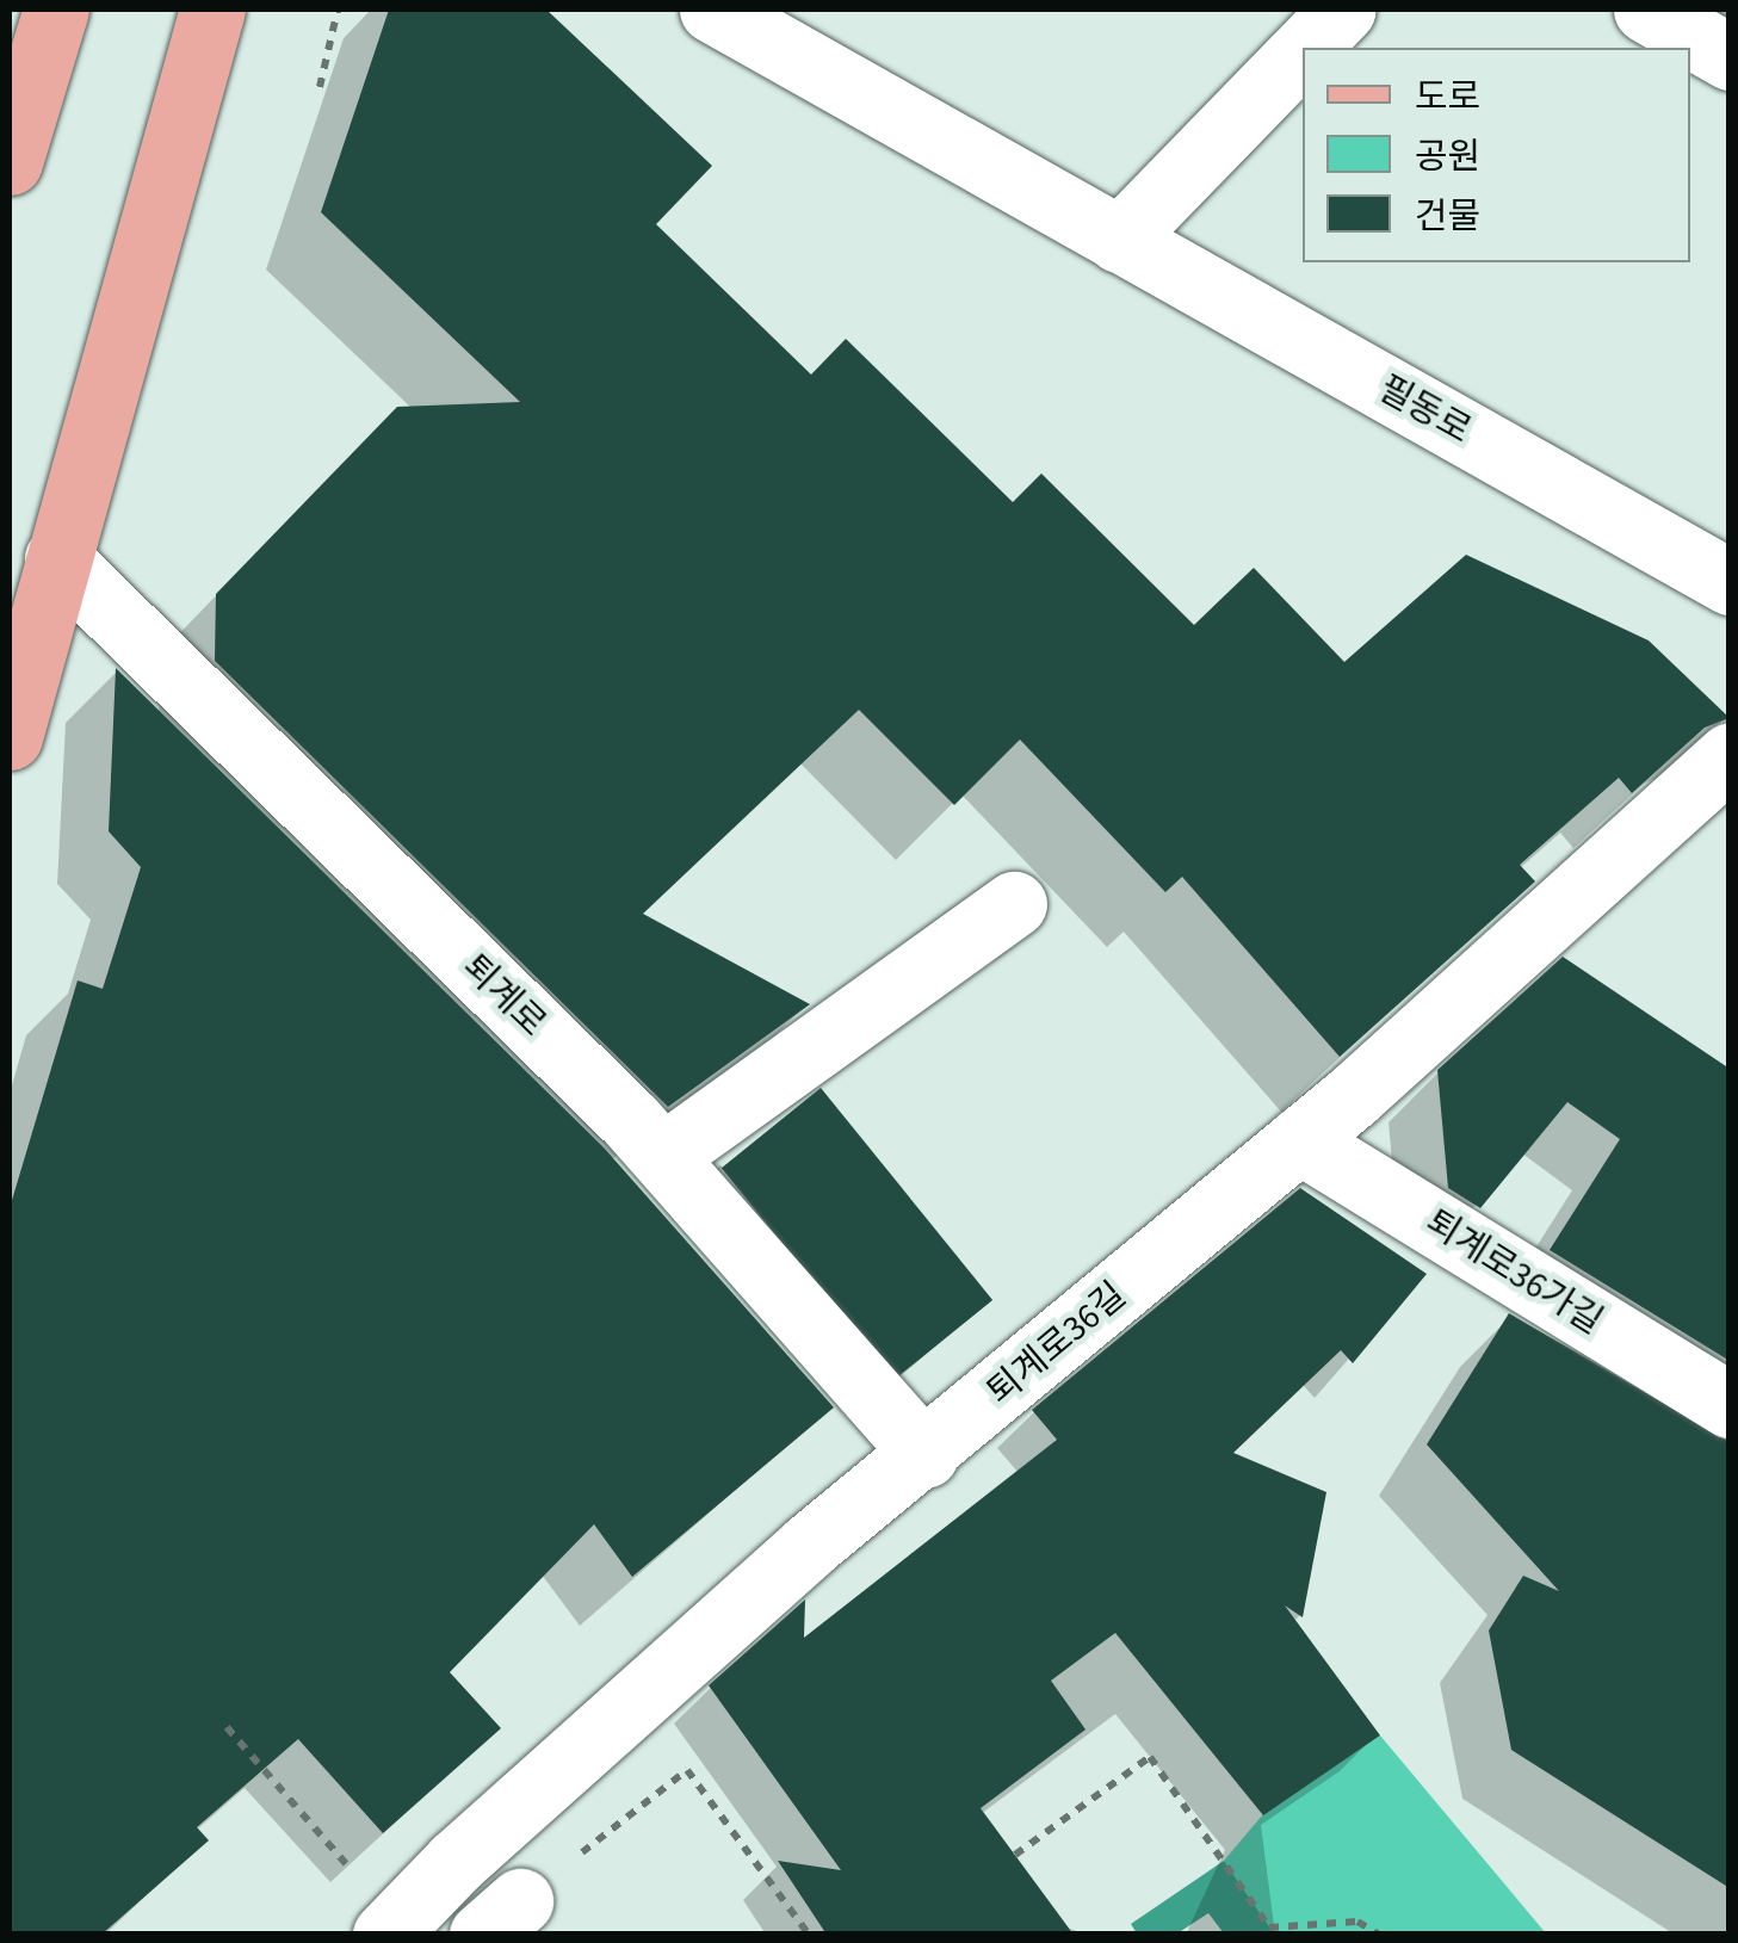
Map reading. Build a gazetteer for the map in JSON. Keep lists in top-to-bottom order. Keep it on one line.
{"streets":{"street":["필동로","퇴계로","퇴계로36가길","퇴계로36길"]},"crossings":[["퇴계로","퇴계로36길"],["퇴계로36가길","퇴계로36길"]],"legend":["도로","공원","건물"]}
